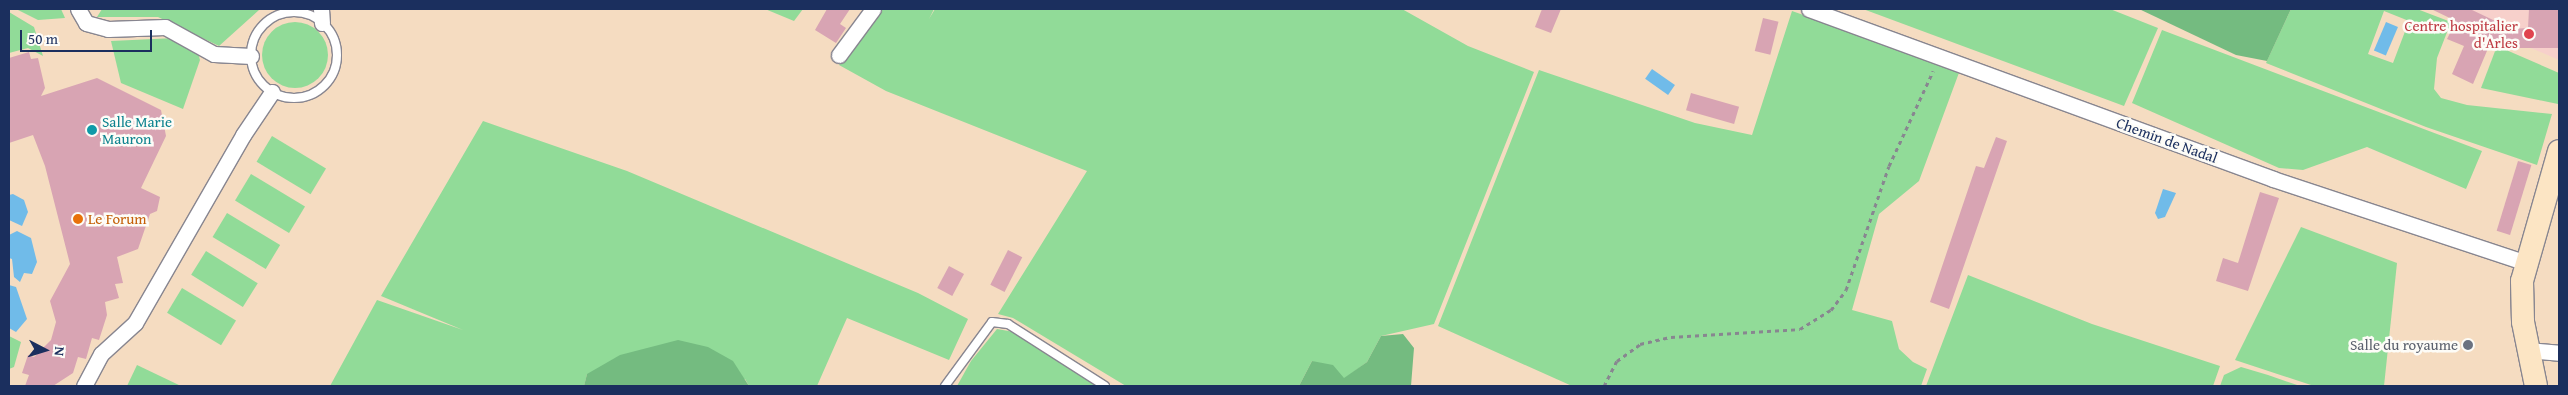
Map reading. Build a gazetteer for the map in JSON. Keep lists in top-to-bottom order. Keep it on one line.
{"streets":{"street":["Chemin de Nadal"]},"places":["Centre hospitalier d'Arles","Salle Marie Mauron","Le Forum","Salle du royaume"],"scale_bar":"50 m","north":"right"}
